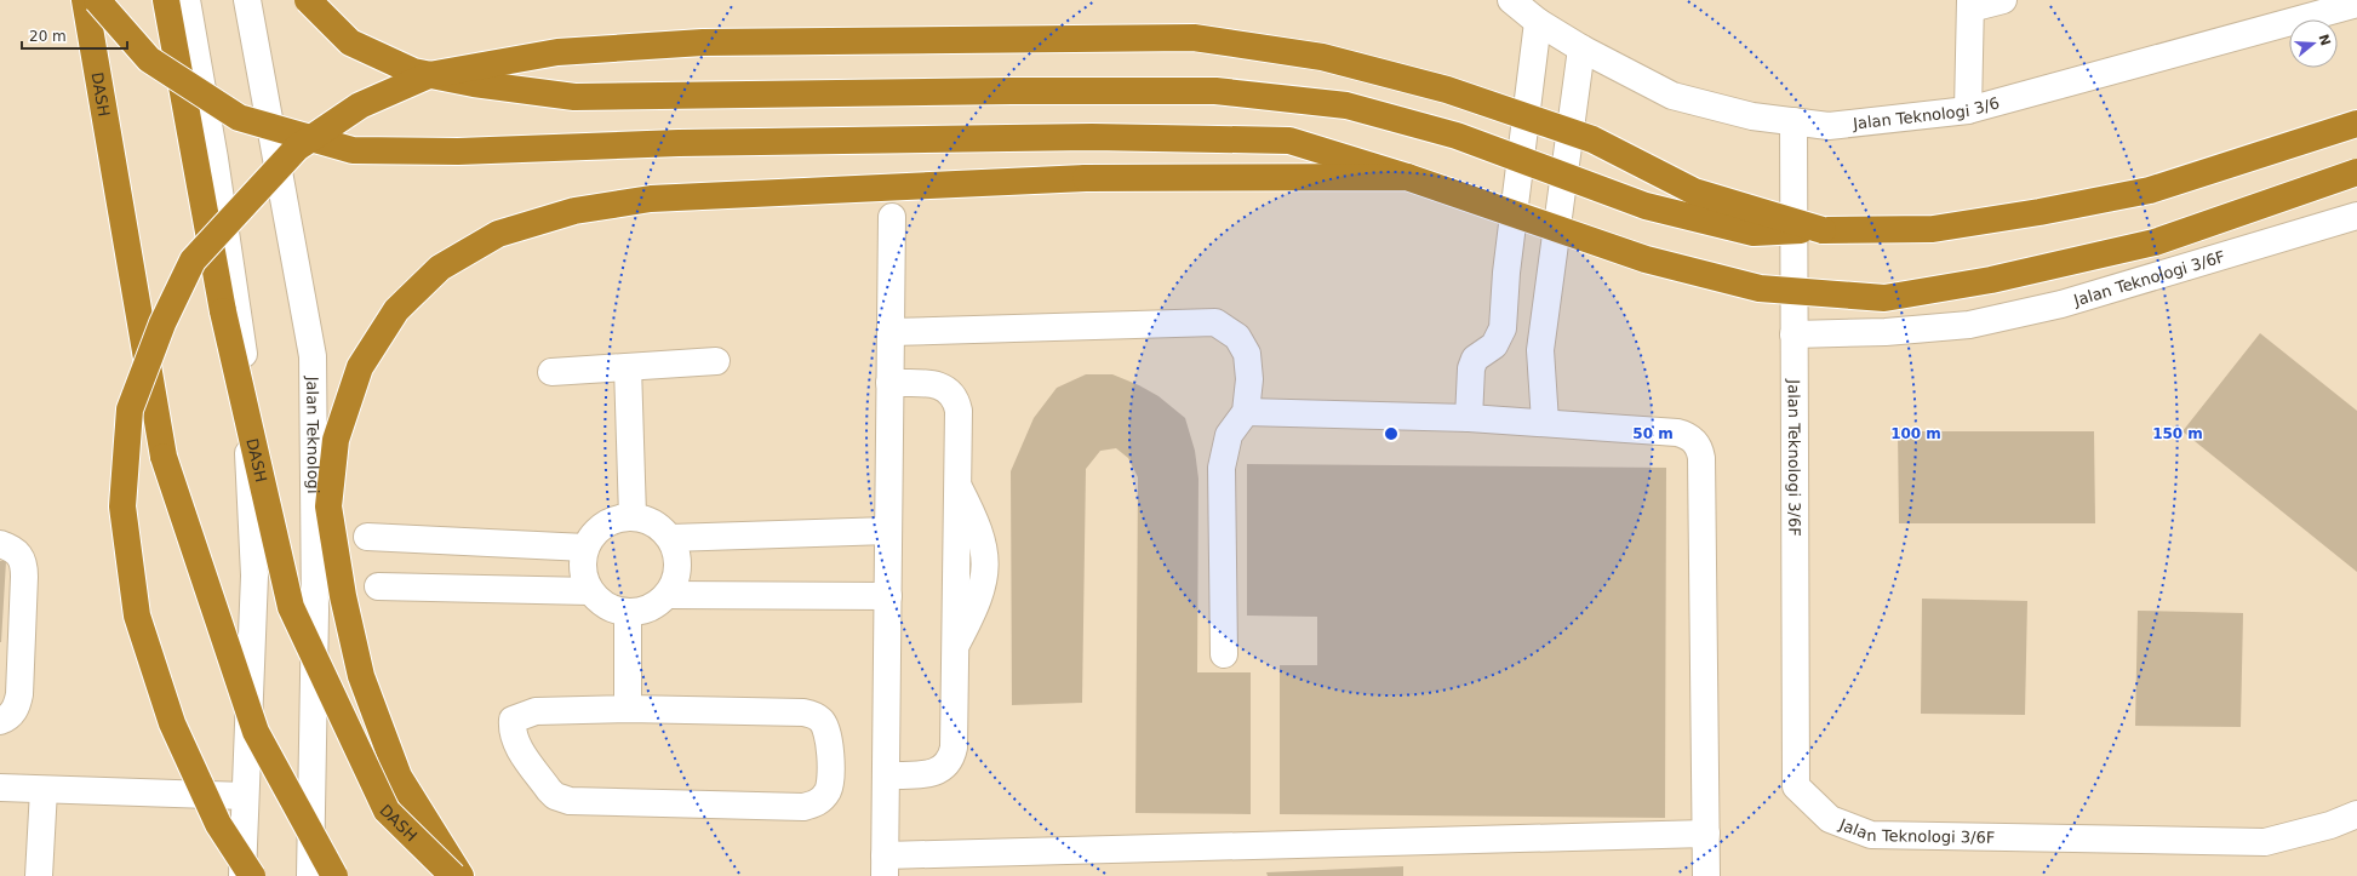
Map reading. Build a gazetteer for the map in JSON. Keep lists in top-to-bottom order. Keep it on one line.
{"streets":{"highway":["DASH"],"street":["Jalan Teknologi 3/6","Jalan Teknologi 3/6F","Jalan Teknologi"]},"crossings":[["Jalan Teknologi 3/6","Jalan Teknologi 3/6F"]],"scale_bar":"20 m","north":"right","rings":["50 m","100 m","150 m"]}
